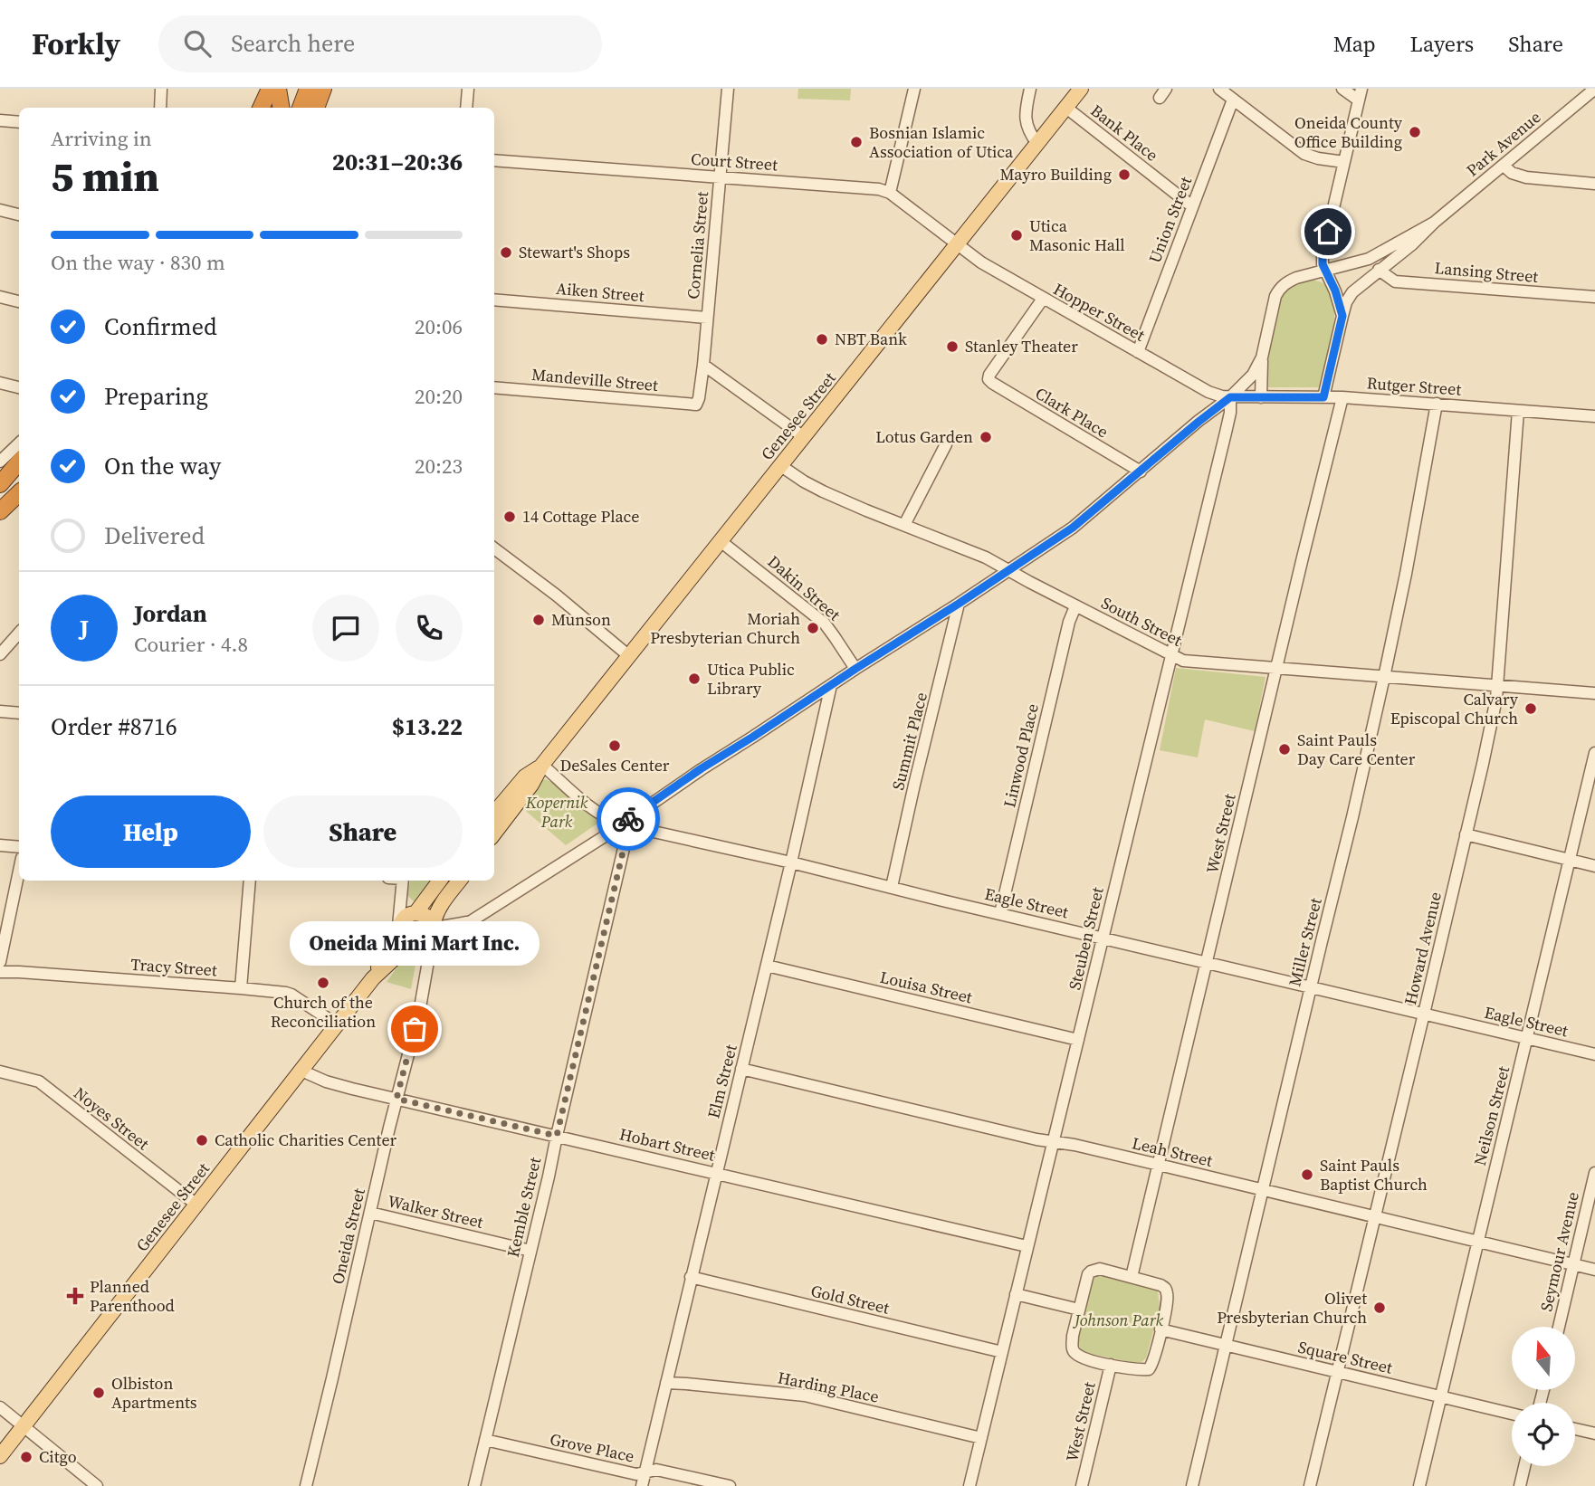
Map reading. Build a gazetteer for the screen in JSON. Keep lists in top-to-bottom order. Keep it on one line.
{"streets":{"main road":["Genesee Street"],"street":["Bank Place","Park Avenue","Court Street","Union Street","Cornelia Street","Lansing Street","Aiken Street","Hopper Street","Mandeville Street","Rutger Street","Clark Place","Dakin Street","South Street","Summit Place","Linwood Place","West Street","Eagle Street","Steuben Street","Miller Street","Howard Avenue","Tracy Street","Louisa Street","Elm Street","Neilson Street","Noyes Street","Hobart Street","Leah Street","Kemble Street","Walker Street","Oneida Street","Seymour Avenue","Gold Street","Square Street","Harding Place","Grove Place"]},"crossings":[["Bank Place","Union Street"],["Bank Place","Genesee Street"],["Park Avenue","Lansing Street"],["Park Avenue","Rutger Street"],["Court Street","Cornelia Street"],["Court Street","Hopper Street"],["Court Street","Genesee Street"],["Union Street","Hopper Street"],["Cornelia Street","Aiken Street"],["Cornelia Street","Mandeville Street"],["Hopper Street","Rutger Street"],["Hopper Street","Clark Place"],["Hopper Street","Genesee Street"],["Hopper Street","Steuben Street"],["Rutger Street","West Street"],["Rutger Street","Steuben Street"],["Rutger Street","Miller Street"],["Rutger Street","Howard Avenue"],["Genesee Street","Dakin Street"],["Genesee Street","South Street"],["Genesee Street","Eagle Street"],["Genesee Street","Tracy Street"],["Genesee Street","Noyes Street"],["Genesee Street","Hobart Street"],["Genesee Street","Oneida Street"],["South Street","Linwood Place"],["South Street","West Street"],["South Street","Steuben Street"],["South Street","Miller Street"],["South Street","Howard Avenue"],["Summit Place","Eagle Street"],["Linwood Place","Eagle Street"],["West Street","Eagle Street"],["West Street","Leah Street"],["West Street","Square Street"],["Eagle Street","Steuben Street"],["Eagle Street","Miller Street"],["Eagle Street","Howard Avenue"],["Eagle Street","Elm Street"],["Eagle Street","Neilson Street"],["Eagle Street","Kemble Street"],["Steuben Street","Louisa Street"],["Steuben Street","Hobart Street"],["Steuben Street","Leah Street"],["Steuben Street","Gold Street"],["Steuben Street","Harding Place"],["Miller Street","Leah Street"],["Miller Street","Square Street"],["Howard Avenue","Leah Street"],["Howard Avenue","Square Street"],["Louisa Street","Elm Street"],["Elm Street","Hobart Street"],["Elm Street","Leah Street"],["Elm Street","Gold Street"],["Elm Street","Harding Place"],["Elm Street","Grove Place"],["Neilson Street","Leah Street"],["Neilson Street","Square Street"],["Hobart Street","Kemble Street"],["Hobart Street","Oneida Street"],["Leah Street","Seymour Avenue"],["Kemble Street","Walker Street"],["Kemble Street","Grove Place"],["Walker Street","Oneida Street"]],"parks":["Kopernik Park","Johnson Park"],"places":{"other":["Oneida County Office Building","Bosnian Islamic Association of Utica","Mayro Building","Utica Masonic Hall","Stewart's Shops","NBT Bank","Stanley Theater","Lotus Garden","14 Cottage Place","Munson","Moriah Presbyterian Church","Utica Public Library","Calvary Episcopal Church","DeSales Center","Saint Pauls Day Care Center","Church of the Reconciliation","Oneida Mini Mart Inc.","Catholic Charities Center","Saint Pauls Baptist Church","Olivet Presbyterian Church","Olbiston Apartments","Citgo"],"health":["Planned Parenthood"]},"north":"top","page":{"header":"Forkly","search":"Search here","nav":["Map","Layers","Share"],"heading":["5 min","Arriving in","20:31–20:36"],"panel":["Jordan","Courier · 4.8","Order #8716","$13.22"],"bar":"On the way · 830 m","list":[["Confirmed","20:06"],["Preparing","20:20"],["On the way","20:23"],"Delivered"],"round":"J","buttons":["Help","Share"],"bubble":"Oneida Mini Mart Inc."}}
